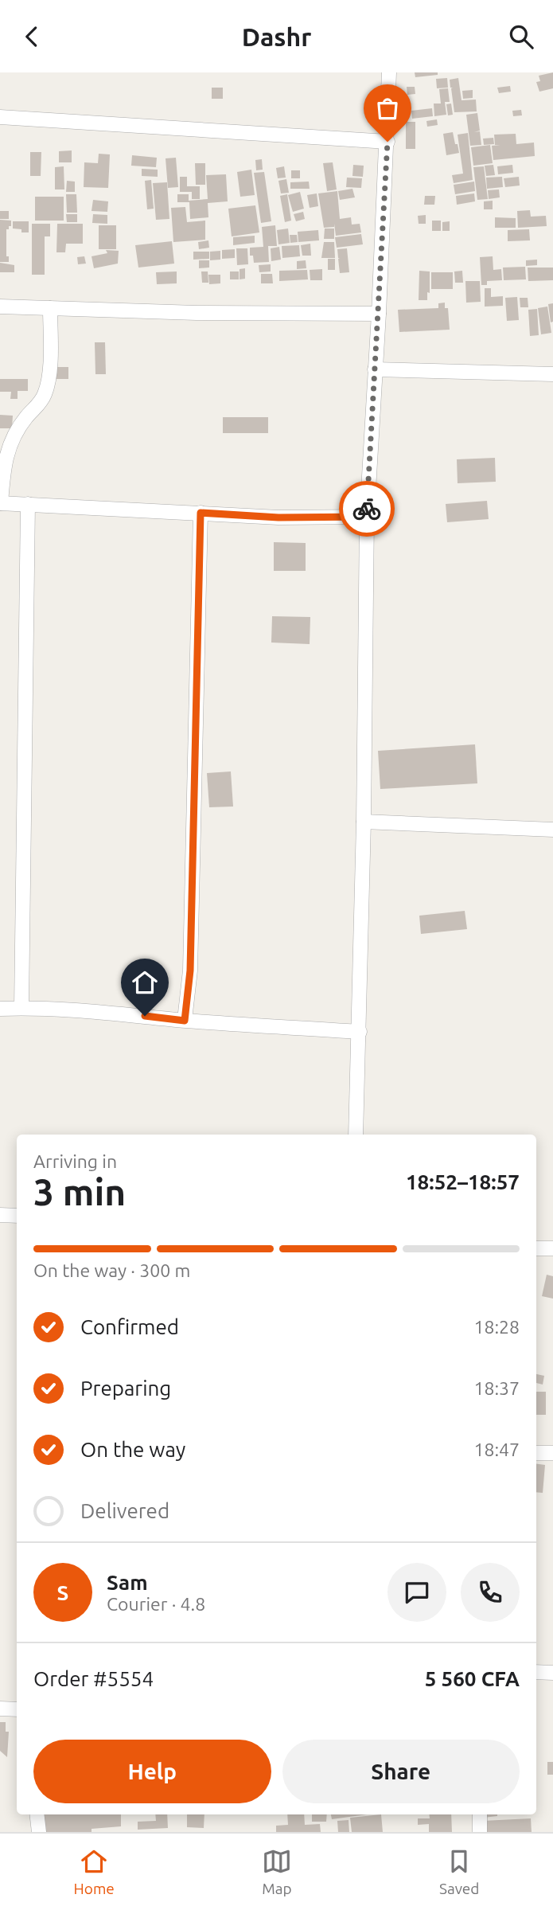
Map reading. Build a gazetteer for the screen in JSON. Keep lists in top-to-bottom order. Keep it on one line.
{"page":{"header":"Dashr","heading":["3 min","Arriving in","18:52–18:57"],"panel":["Sam","Courier · 4.8","Order #5554","5 560 CFA"],"bar":"On the way · 300 m","list":[["Confirmed","18:28"],["Preparing","18:37"],["On the way","18:47"],"Delivered"],"round":"S","buttons":["Help","Share"],"tabs":["Home","Map","Saved"]}}
